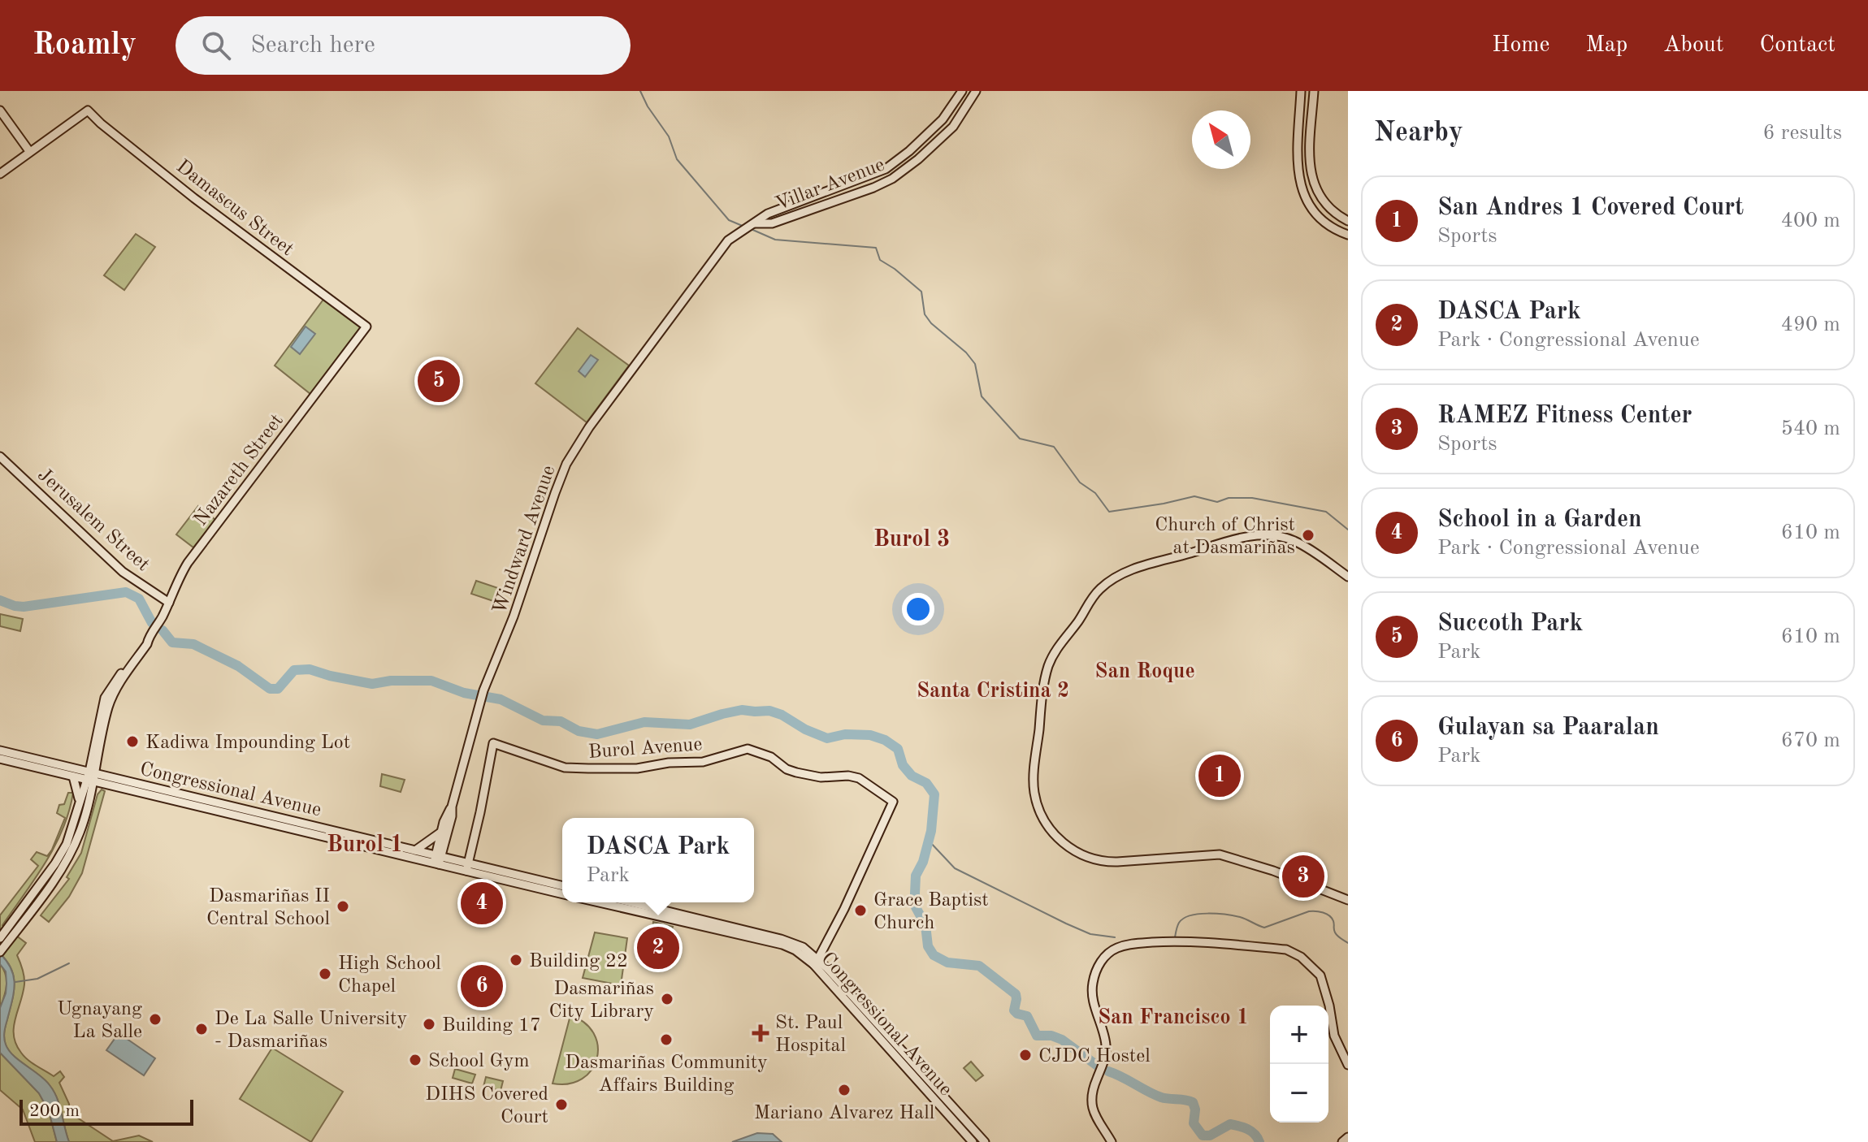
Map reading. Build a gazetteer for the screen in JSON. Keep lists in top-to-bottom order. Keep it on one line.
{"streets":{"main road":["Villar Avenue","Damascus Street","Nazareth Street","Jerusalem Street","Windward Avenue","Burol Avenue","Congressional Avenue"]},"crossings":[["Villar Avenue","Windward Avenue"],["Damascus Street","Nazareth Street"],["Nazareth Street","Jerusalem Street"],["Nazareth Street","Congressional Avenue"],["Windward Avenue","Congressional Avenue"],["Burol Avenue","Congressional Avenue"]],"districts":["Burol 3","San Roque","Santa Cristina 2","Burol 1","San Francisco 1"],"places":{"other":["Church of Christ at Dasmariñas","Kadiwa Impounding Lot","Dasmariñas II Central School","Grace Baptist Church","Building 22","High School Chapel","Dasmariñas City Library","Ugnayang La Salle","Building 17","De La Salle University - Dasmariñas","Dasmariñas Community Affairs Building","CJDC Hostel","School Gym","Mariano Alvarez Hall","DIHS Covered Court"],"health":["St. Paul Hospital"]},"scale_bar":"200 m","north":"top left","page":{"header":"Roamly","search":"Search here","nav":["Home","Map","About","Contact"],"heading":["Nearby","6 results"],"list":[{"mark":"1","name":"San Andres 1 Covered Court","note":"Sports","value":"400 m"},{"mark":"2","name":"DASCA Park","note":"Park · Congressional Avenue","value":"490 m"},{"mark":"3","name":"RAMEZ Fitness Center","note":"Sports","value":"540 m"},{"mark":"4","name":"School in a Garden","note":"Park · Congressional Avenue","value":"610 m"},{"mark":"5","name":"Succoth Park","note":"Park","value":"610 m"},{"mark":"6","name":"Gulayan sa Paaralan","note":"Park","value":"670 m"}],"pins":["5","1","3","4","2","6"],"popup":["DASCA Park","Park"],"map_buttons":["+","−"],"scale":"200 m"}}
